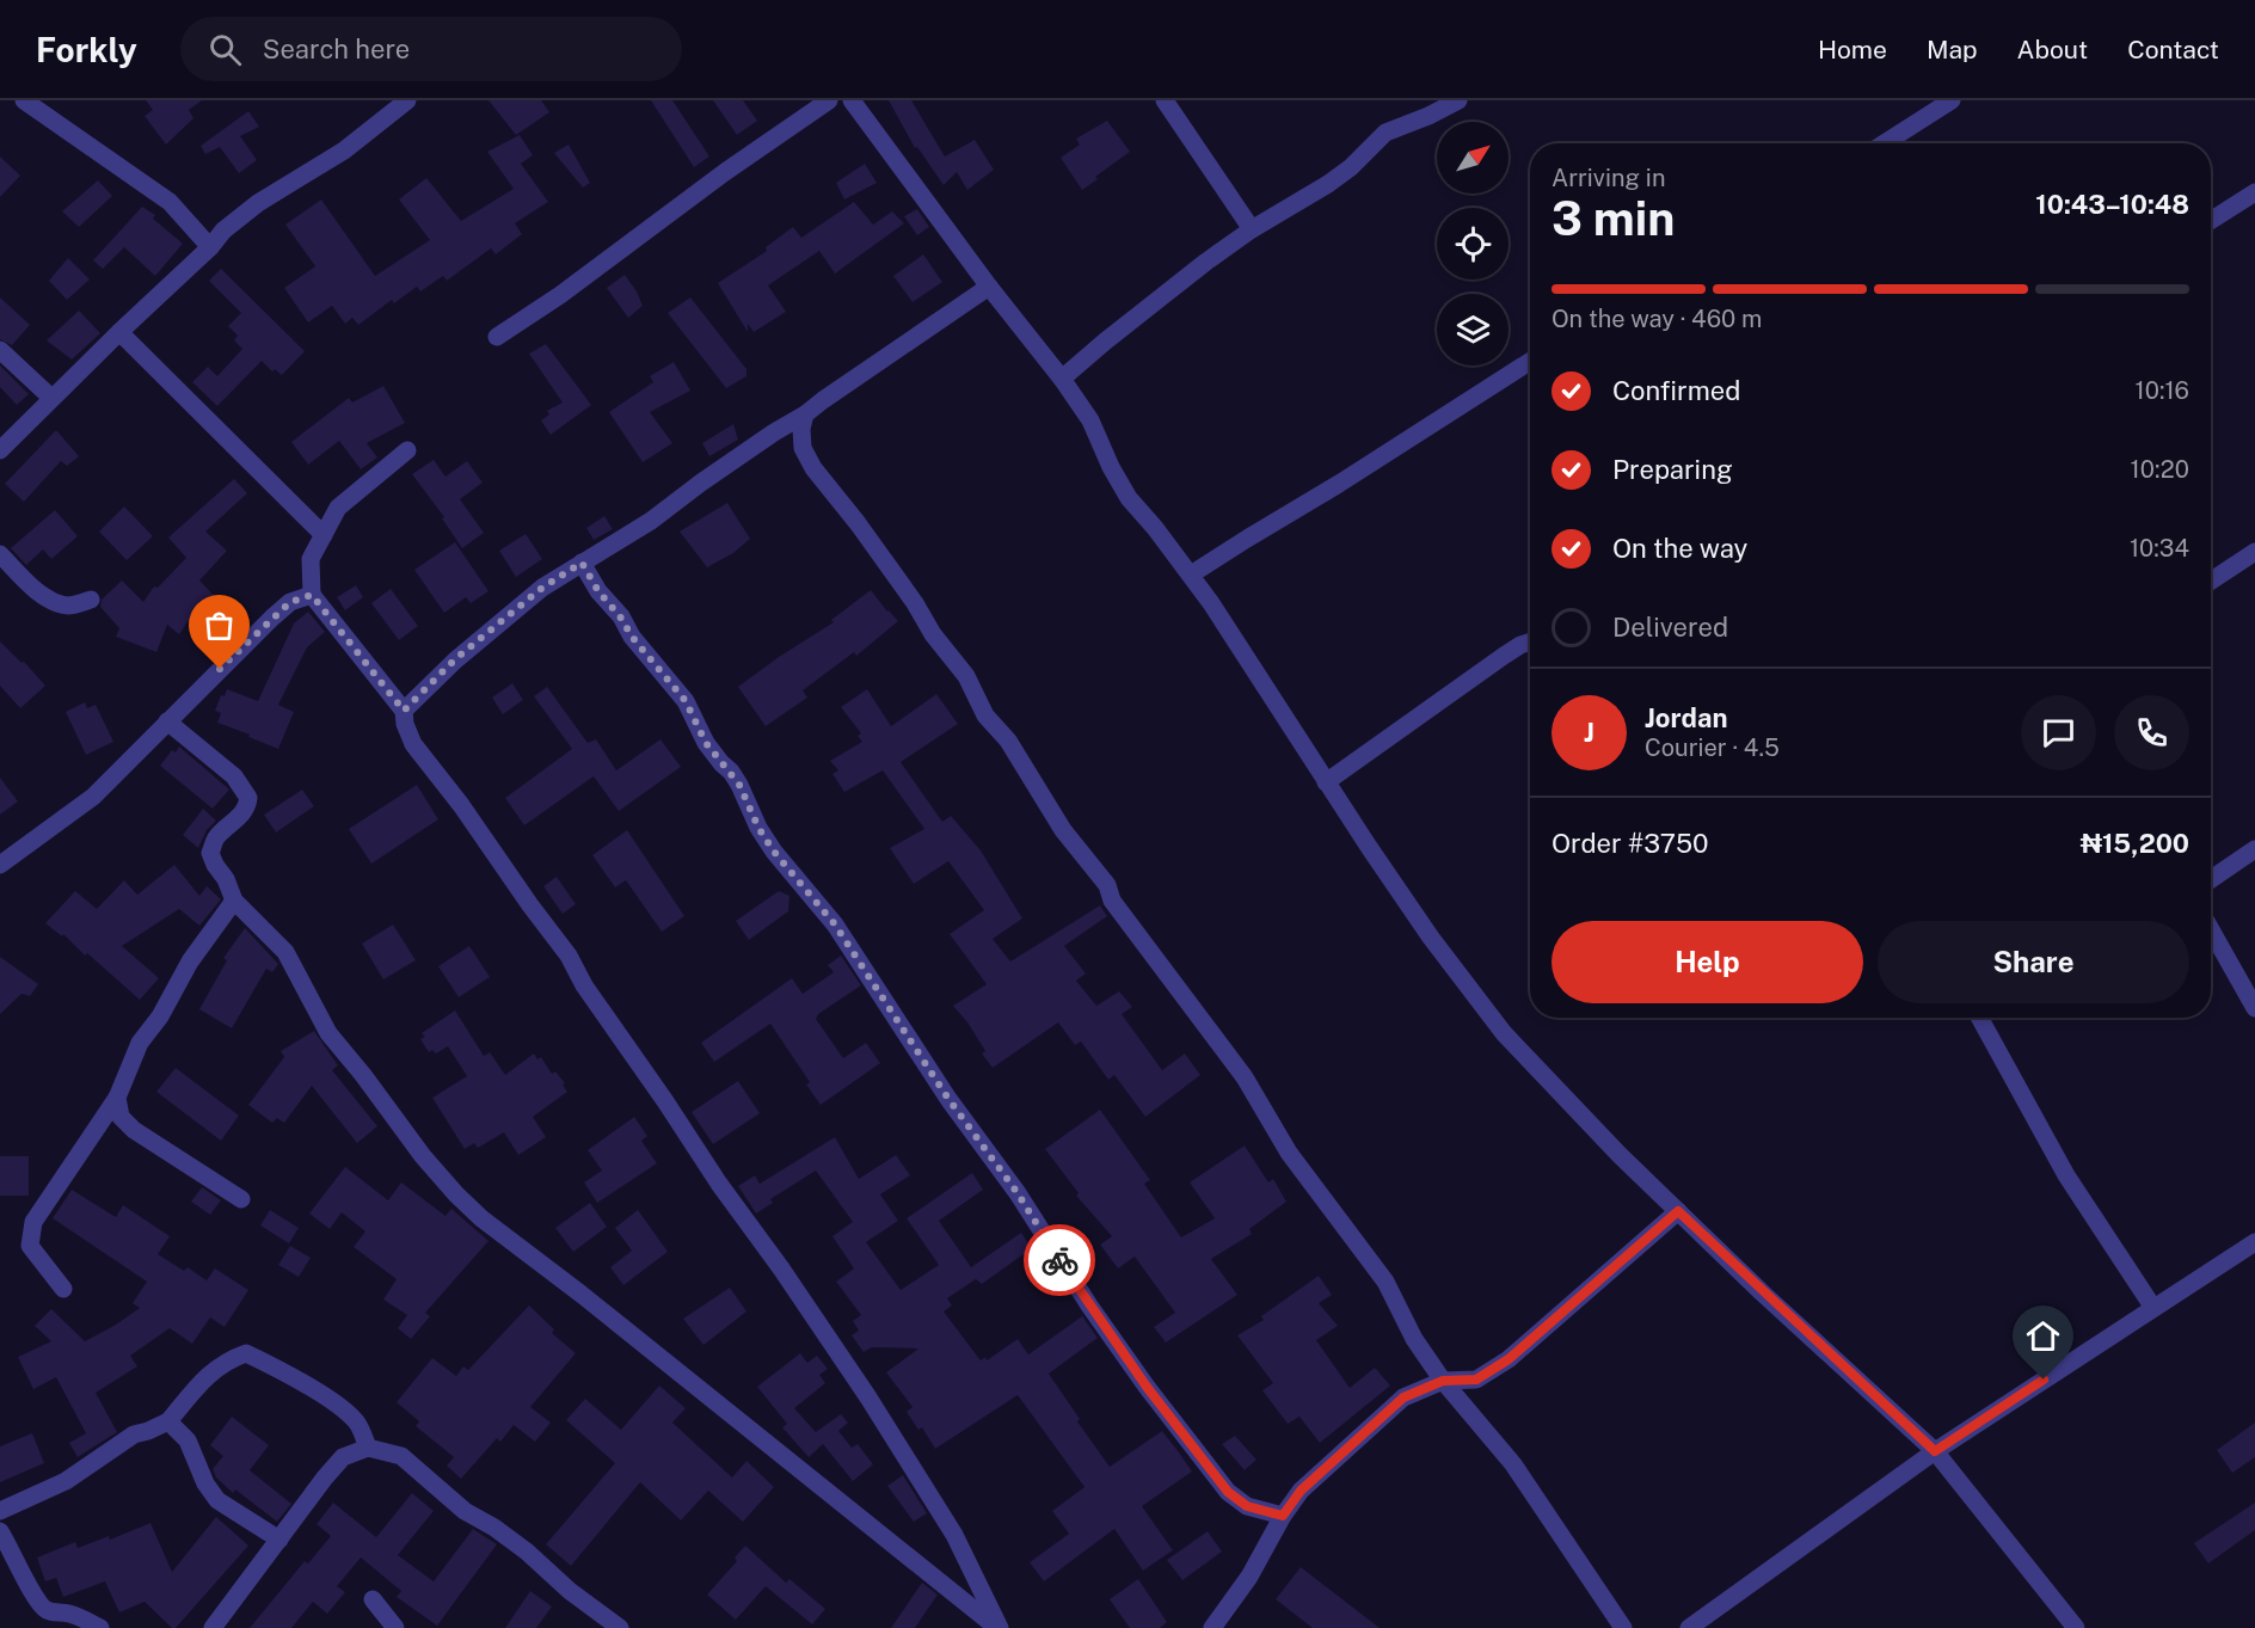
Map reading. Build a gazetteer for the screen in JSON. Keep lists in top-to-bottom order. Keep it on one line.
{"north":"top right","page":{"header":"Forkly","search":"Search here","nav":["Home","Map","About","Contact"],"heading":["3 min","Arriving in","10:43–10:48"],"panel":["Jordan","Courier · 4.5","Order #3750","₦15,200"],"bar":"On the way · 460 m","list":[["Confirmed","10:16"],["Preparing","10:20"],["On the way","10:34"],"Delivered"],"round":"J","buttons":["Help","Share"]}}
